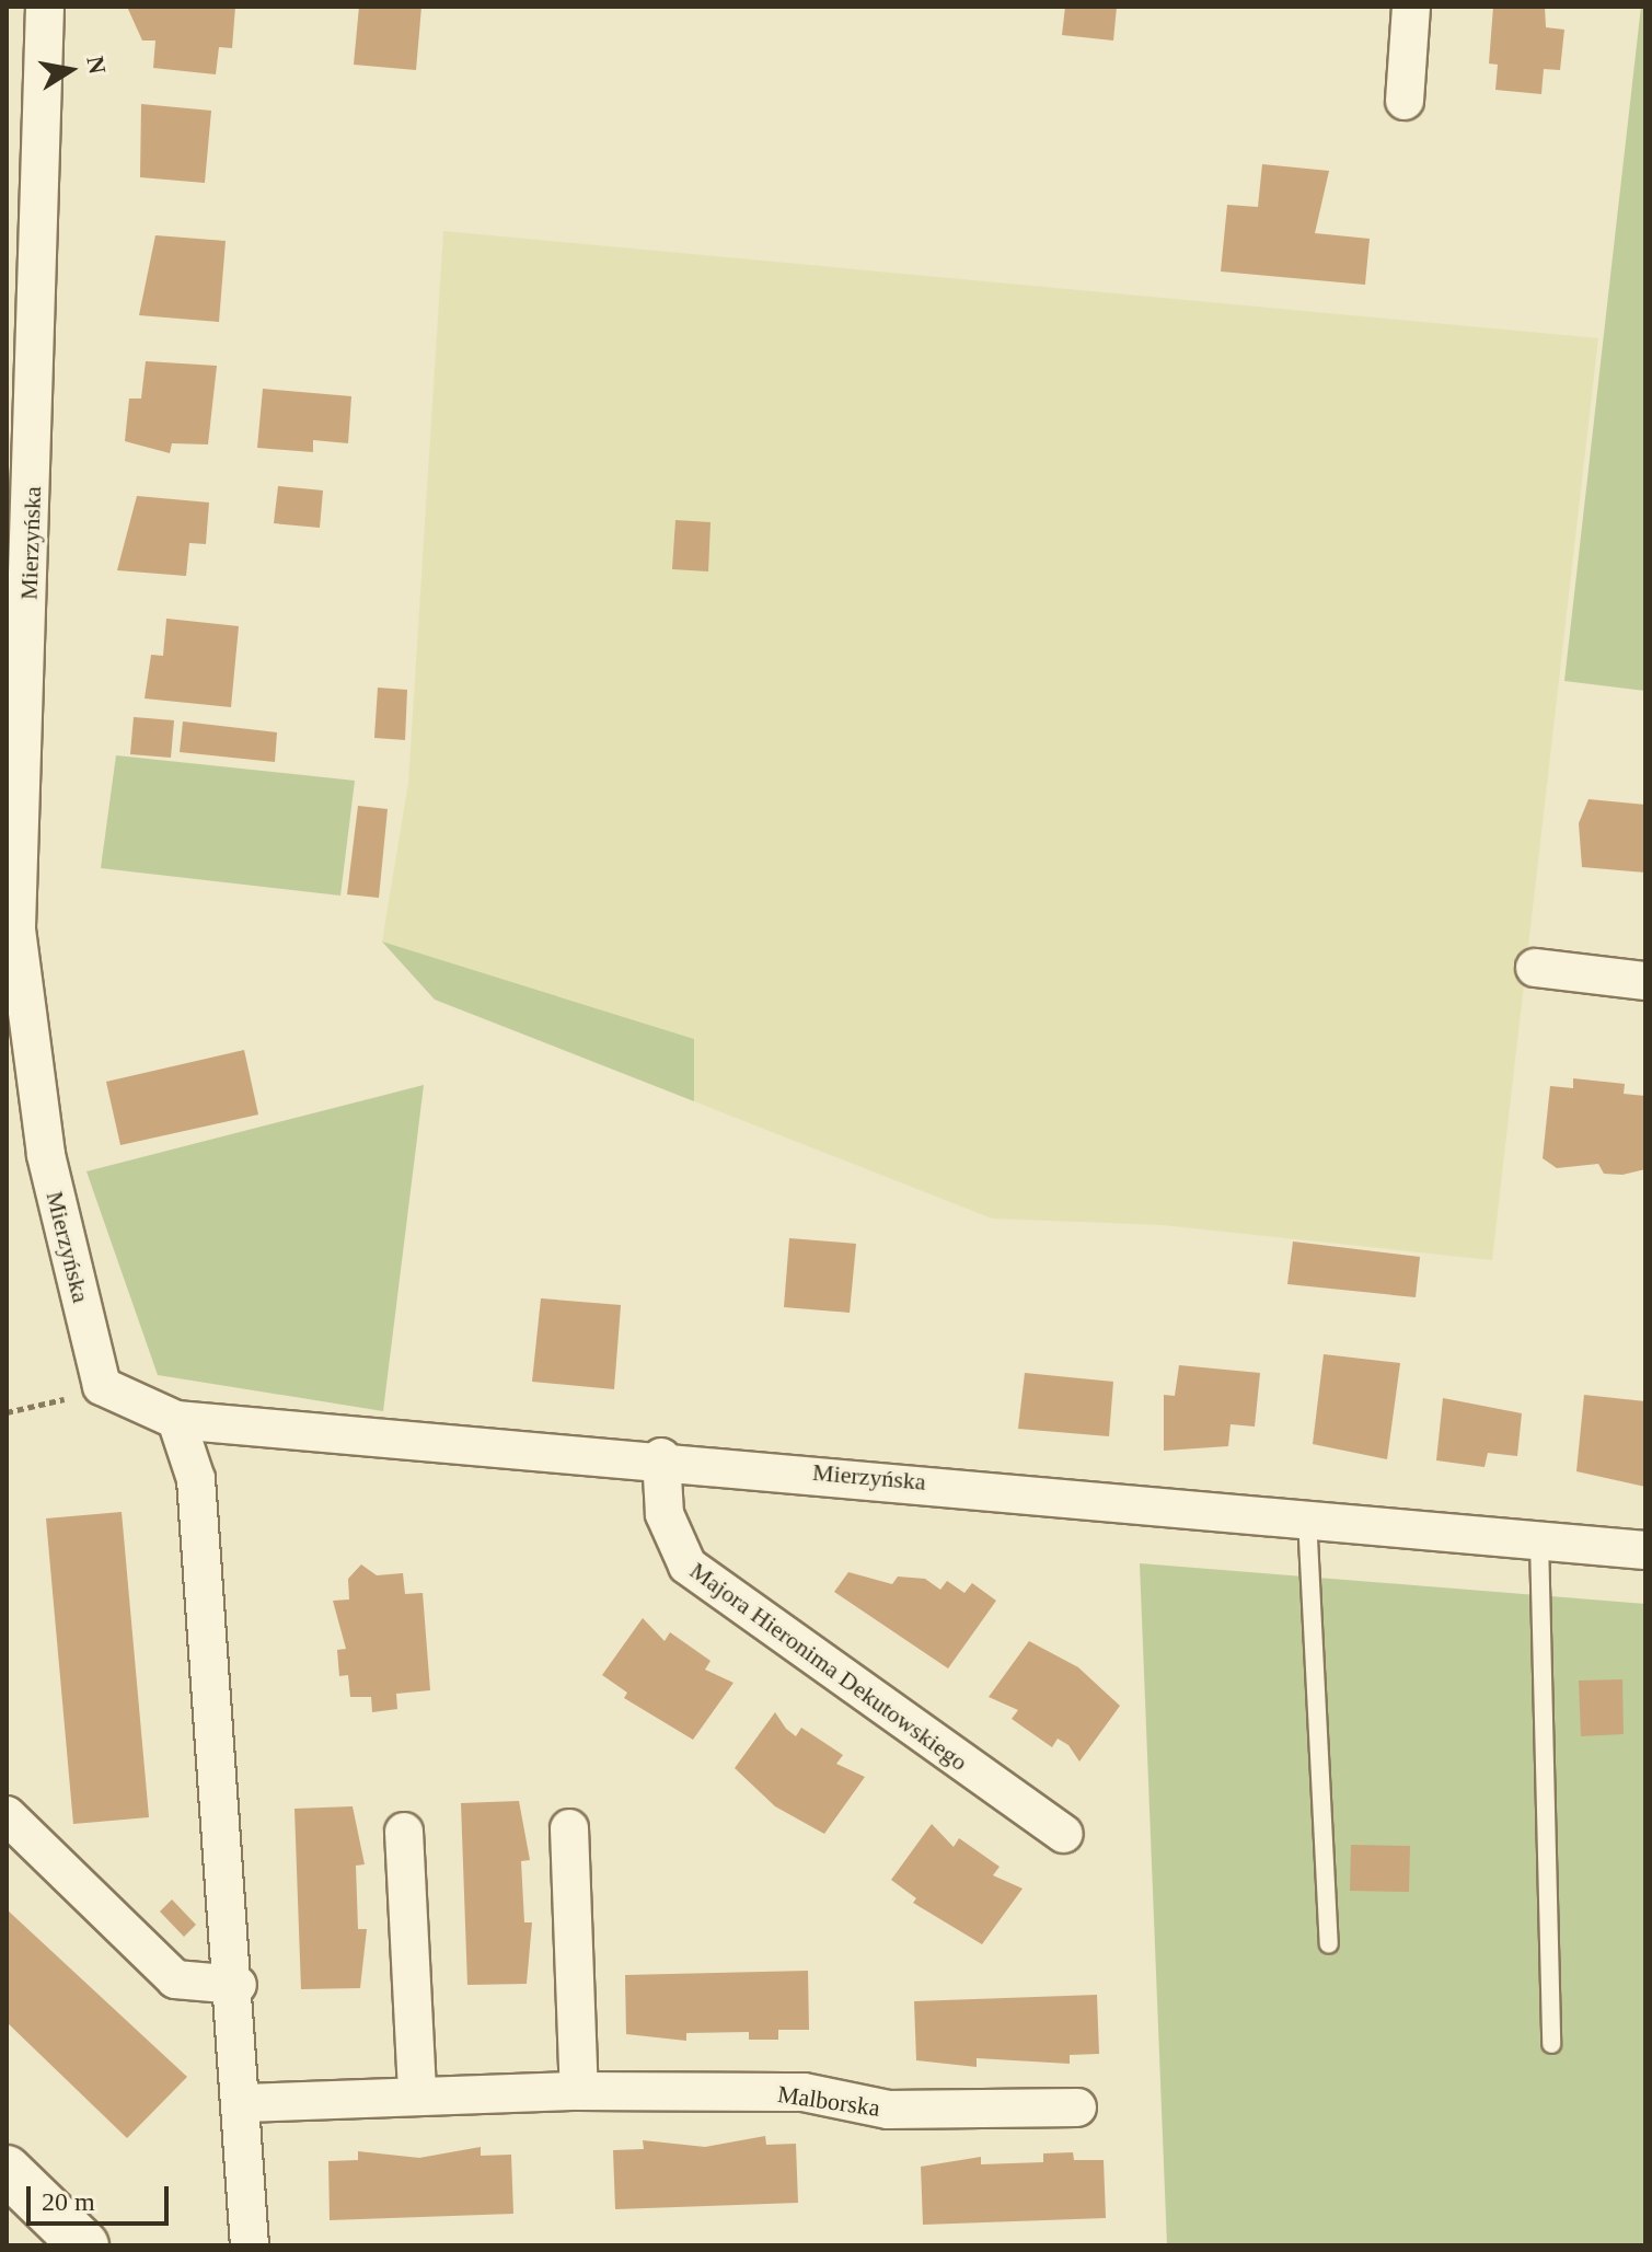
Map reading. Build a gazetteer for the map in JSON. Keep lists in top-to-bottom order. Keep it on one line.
{"streets":{"street":["Mierzyńska","Majora Hieronima Dekutowskiego","Malborska"]},"crossings":[["Mierzyńska","Majora Hieronima Dekutowskiego"]],"scale_bar":"20 m","north":"right"}
